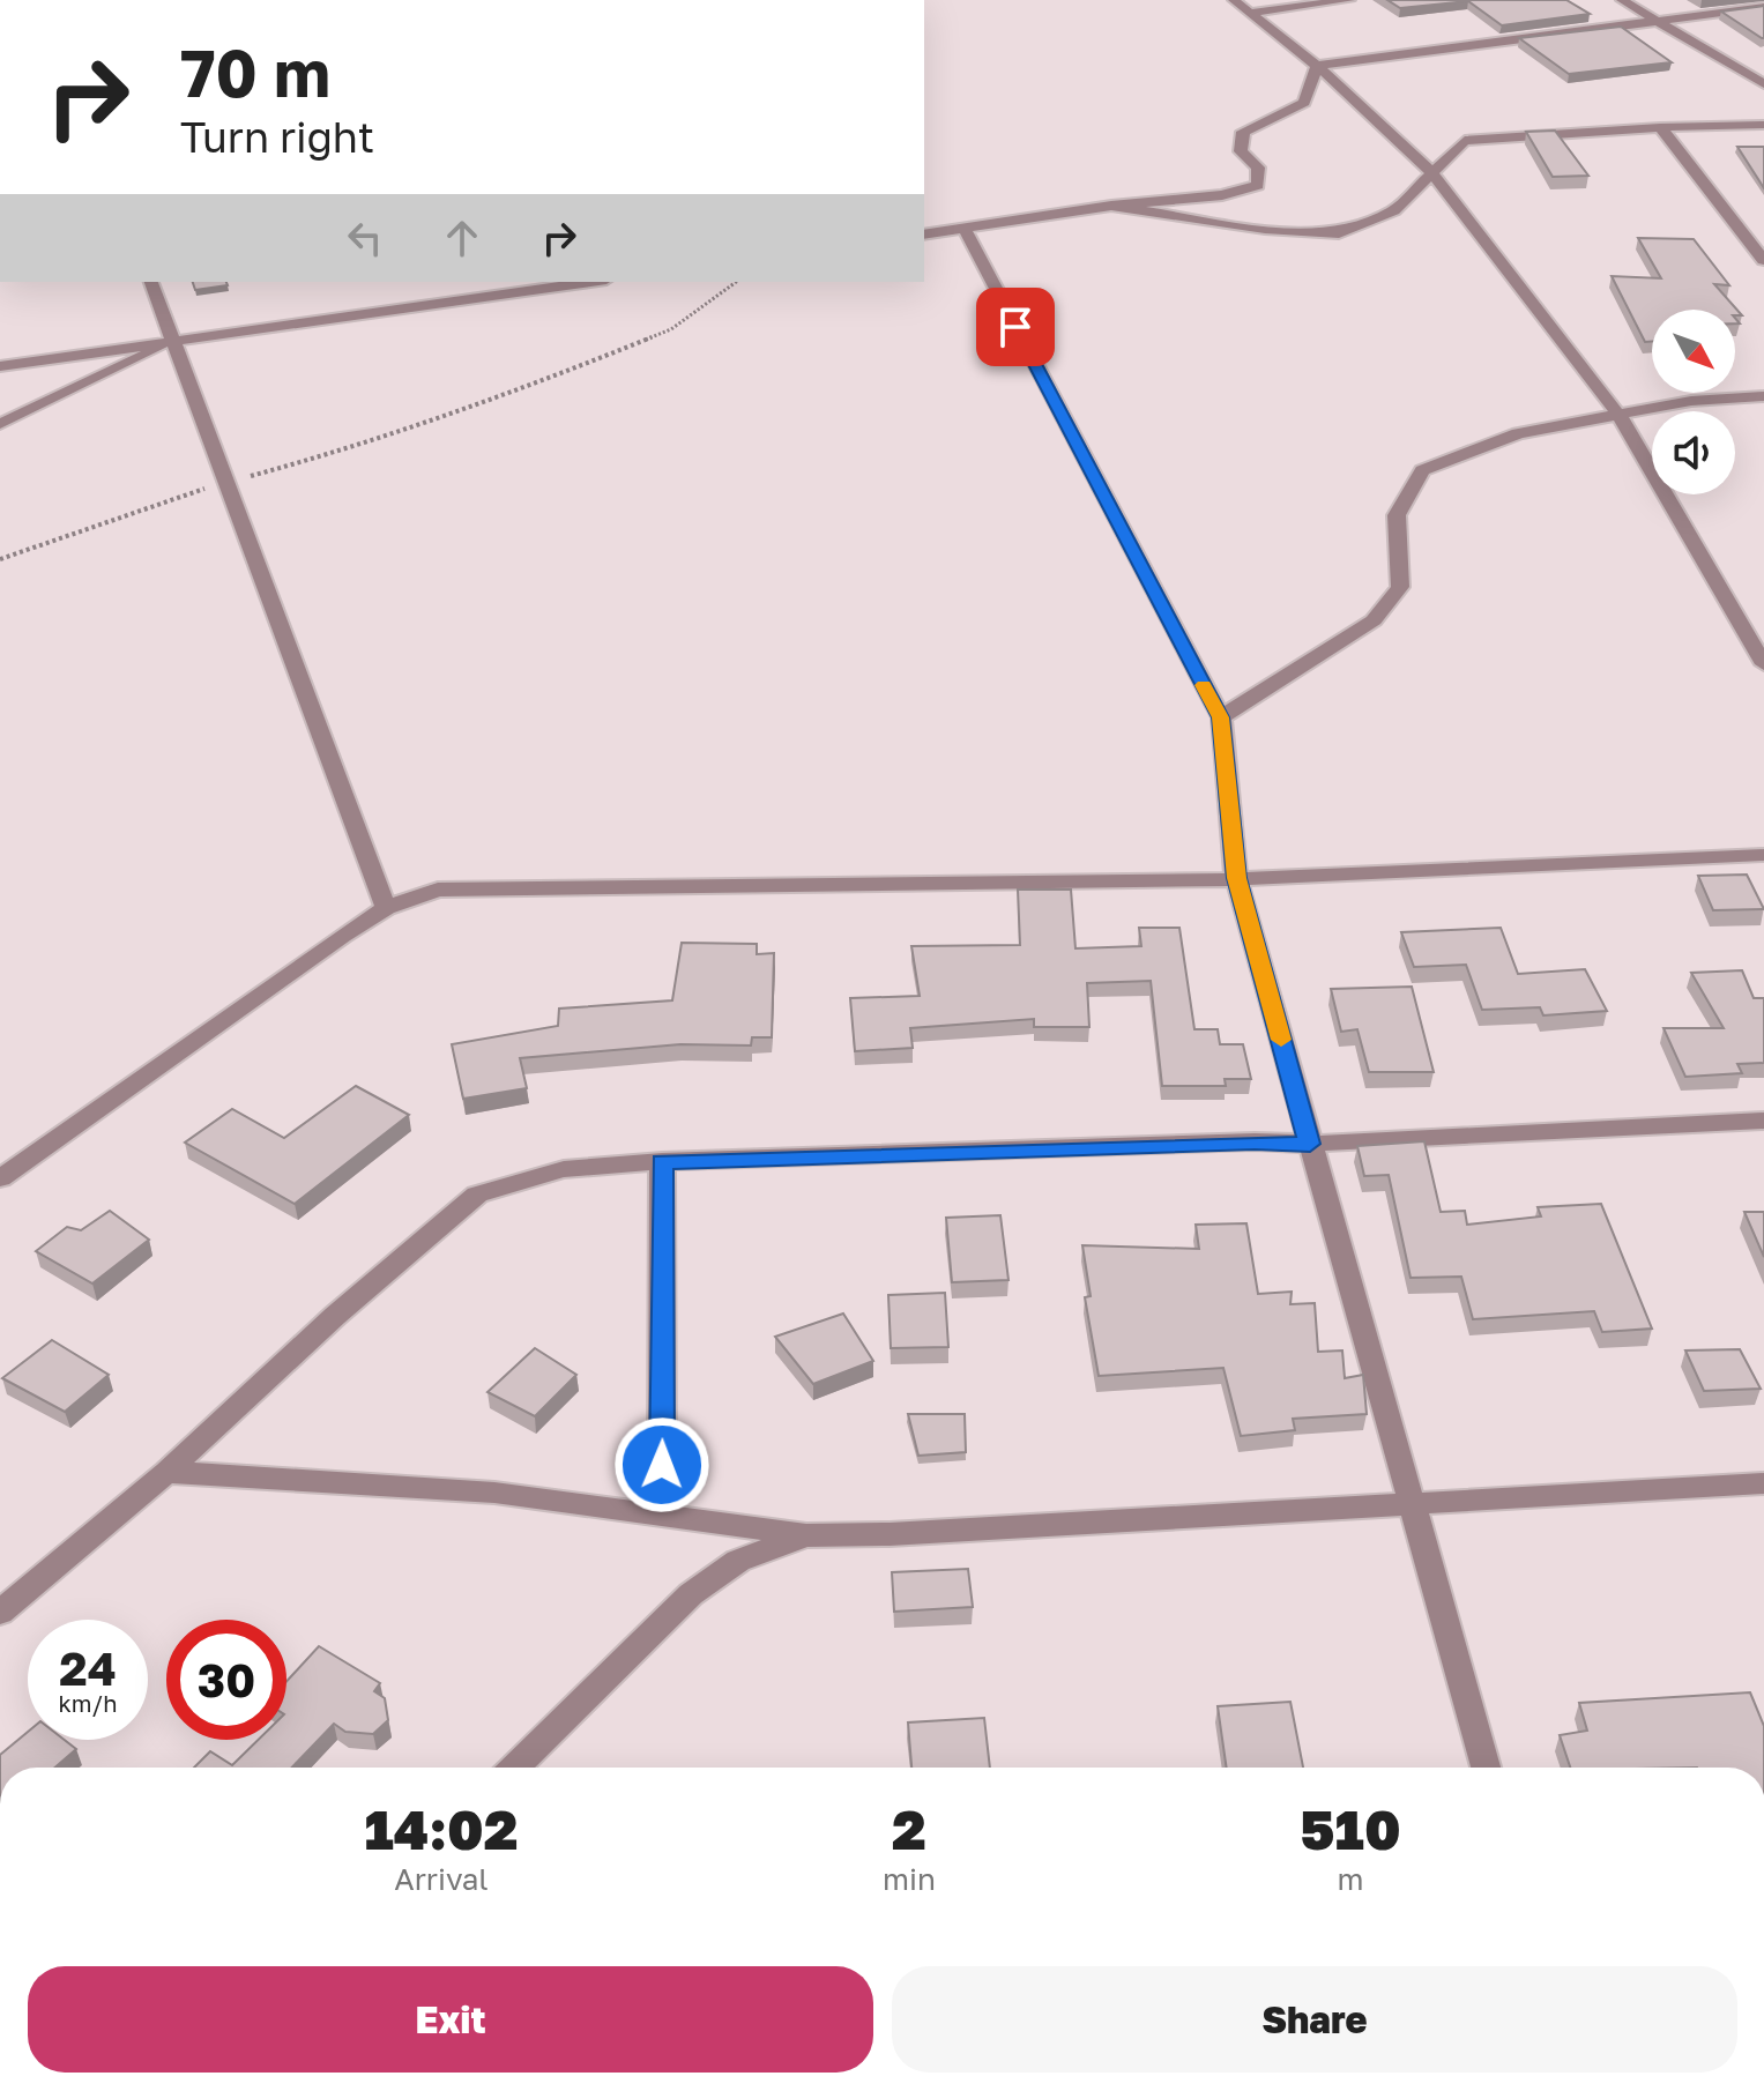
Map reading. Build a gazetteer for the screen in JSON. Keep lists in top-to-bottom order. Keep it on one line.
{"north":"bottom right","page":{"turn":["70 m","Turn right"],"speed":"24 km/h","limit":"30","eta":["14:02","Arrival","2","min","510","m"],"buttons":["Exit","Share"]}}
